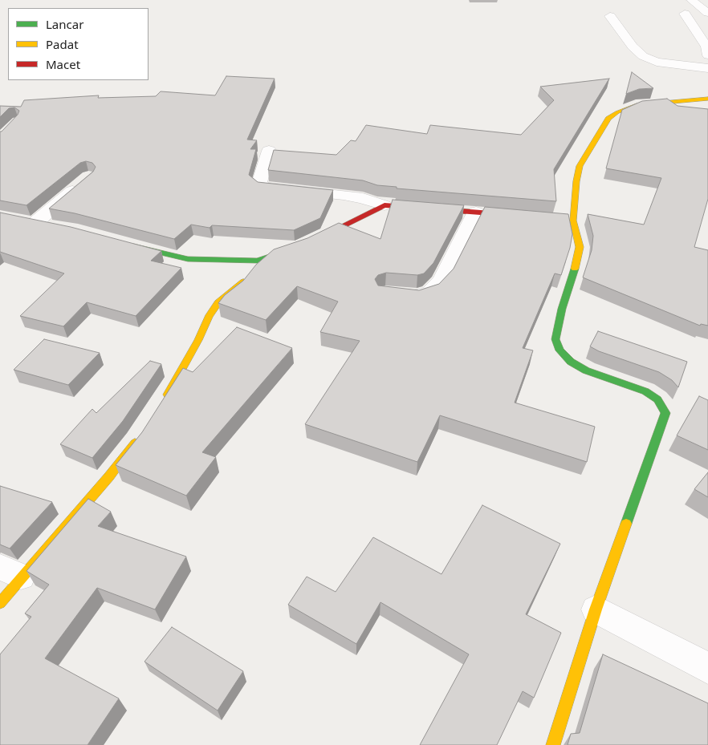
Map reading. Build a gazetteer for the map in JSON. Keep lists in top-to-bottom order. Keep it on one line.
{"legend":["Lancar","Padat","Macet"]}
